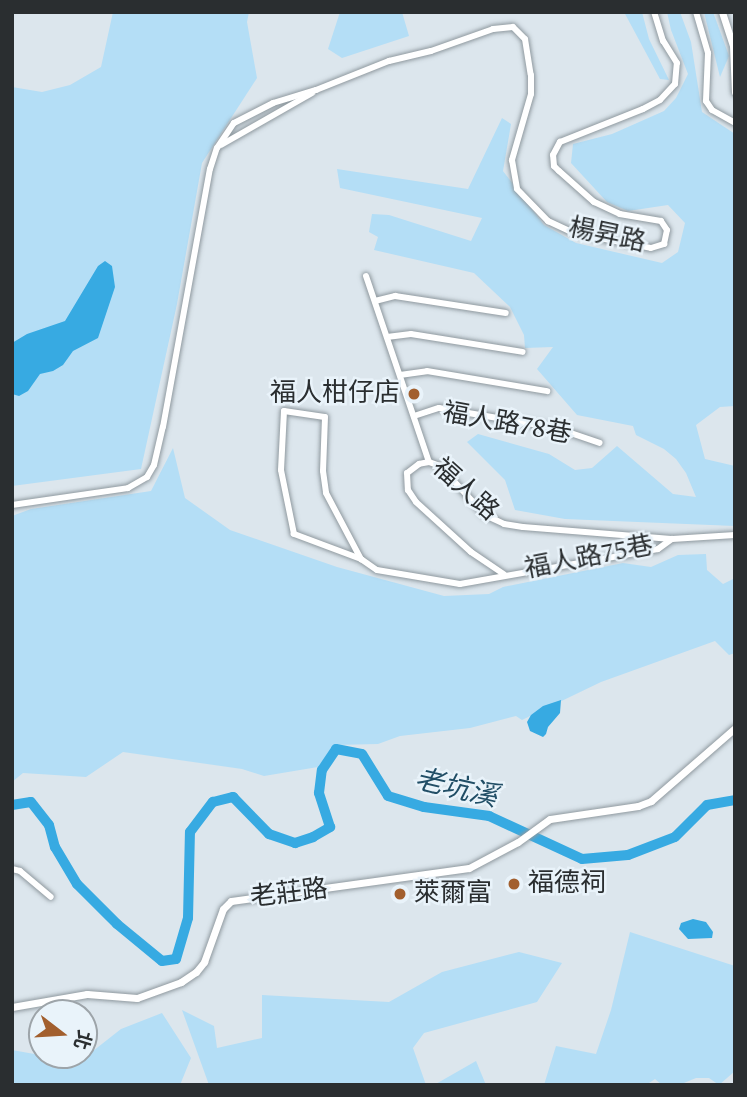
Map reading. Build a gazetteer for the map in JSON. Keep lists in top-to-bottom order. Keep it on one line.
{"streets":{"street":["楊昇路","福人路78巷","福人路","福人路75巷","老莊路"]},"crossings":[["福人路78巷","福人路"],["福人路","福人路75巷"]],"water":["老坑溪"],"places":["福人柑仔店","福德祠","萊爾富"],"north":"right"}
